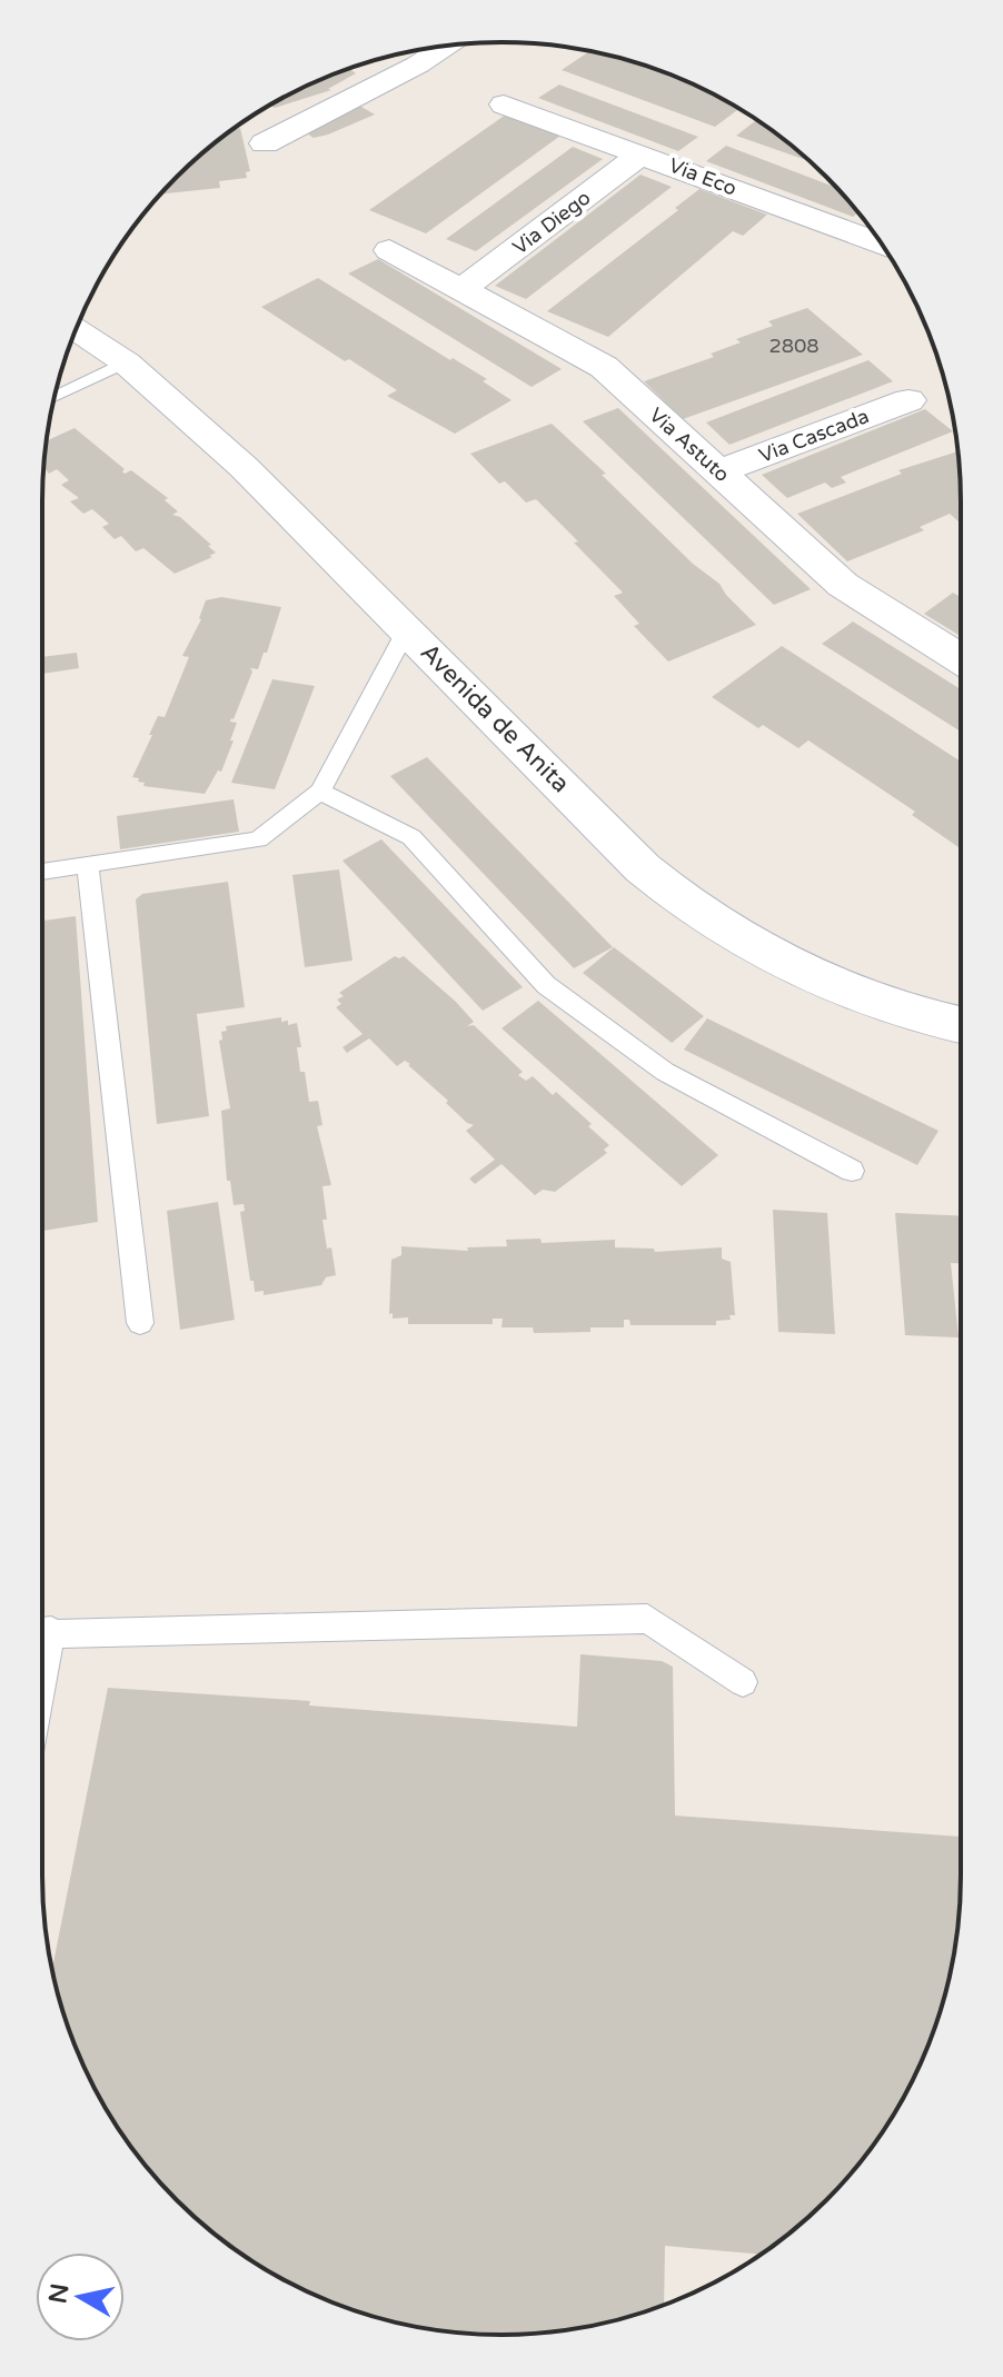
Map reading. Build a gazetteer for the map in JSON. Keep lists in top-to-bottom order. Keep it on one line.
{"streets":{"street":["Via Eco","Via Diego","Via Cascada","Via Astuto","Avenida de Anita"]},"crossings":[["Via Eco","Via Diego"],["Via Diego","Via Astuto"],["Via Cascada","Via Astuto"]],"house_numbers":["2808"],"north":"left"}
